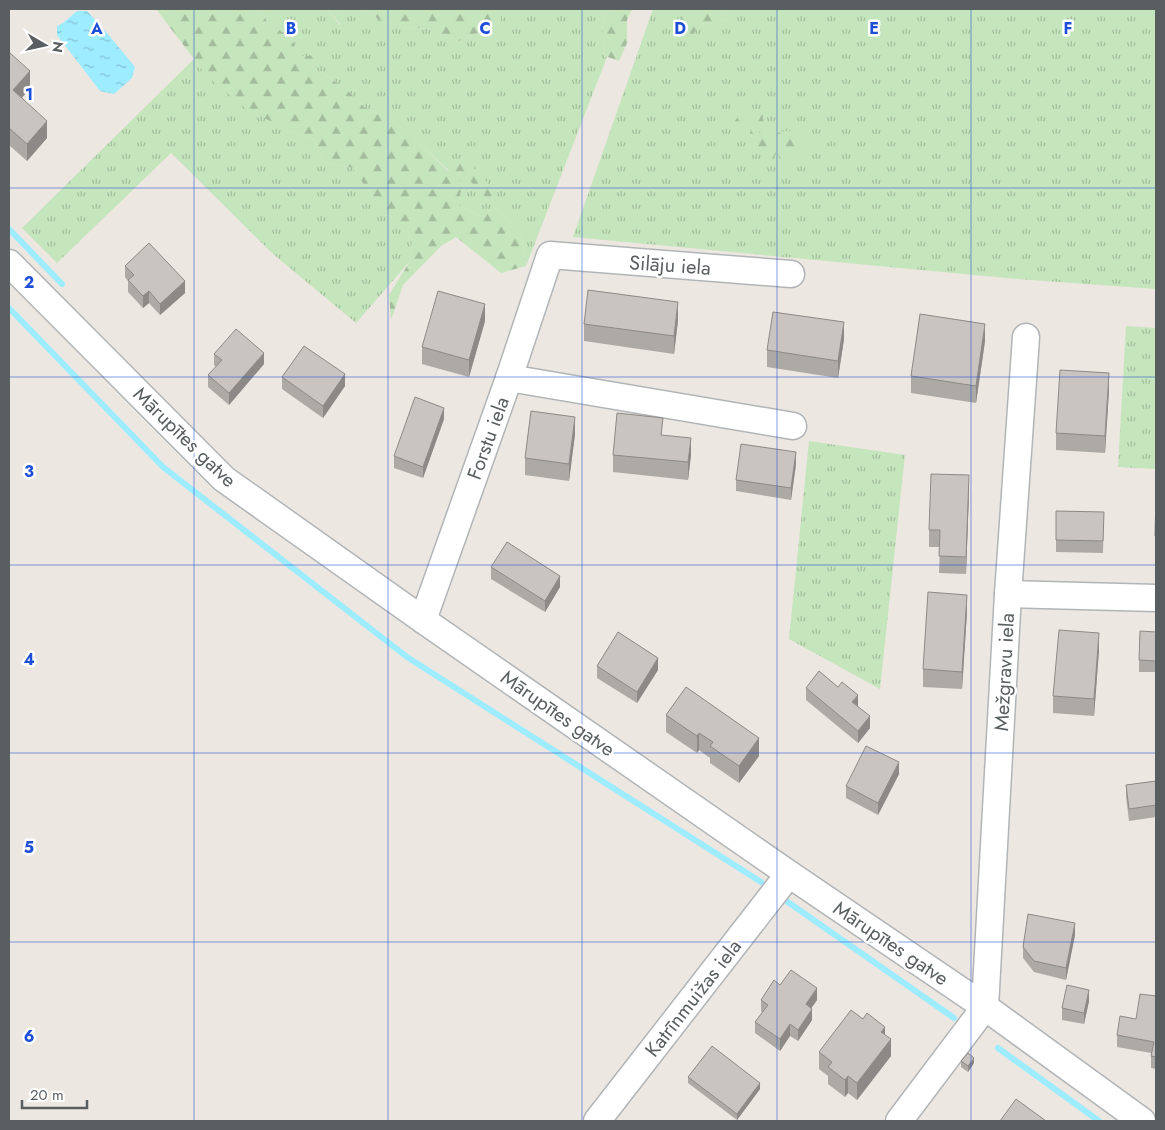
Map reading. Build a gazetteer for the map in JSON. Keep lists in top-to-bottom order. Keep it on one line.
{"streets":{"street":["Silāju iela","Mārupītes gatve","Forstu iela","Mežgravu iela","Katrīnmuižas iela"]},"crossings":[["Silāju iela","Forstu iela"],["Mārupītes gatve","Forstu iela"],["Mārupītes gatve","Mežgravu iela"],["Mārupītes gatve","Katrīnmuižas iela"]],"scale_bar":"20 m","north":"right","grid":{"columns":["A","B","C","D","E","F"],"rows":["1","2","3","4","5","6"]}}
